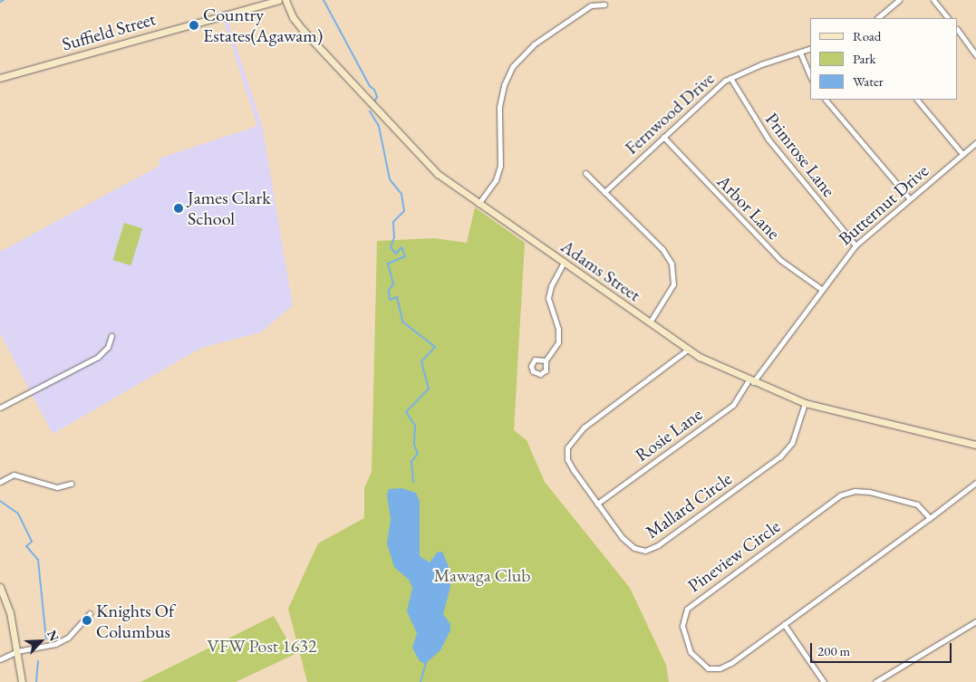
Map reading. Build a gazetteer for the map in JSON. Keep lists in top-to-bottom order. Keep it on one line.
{"streets":{"street":["Suffield Street","Fernwood Drive","Primrose Lane","Butternut Drive","Arbor Lane","Adams Street","Rosie Lane","Mallard Circle","Pineview Circle"]},"crossings":[["Fernwood Drive","Primrose Lane"],["Fernwood Drive","Arbor Lane"],["Primrose Lane","Butternut Drive"],["Butternut Drive","Arbor Lane"],["Butternut Drive","Adams Street"],["Butternut Drive","Rosie Lane"],["Adams Street","Rosie Lane"],["Adams Street","Mallard Circle"],["Rosie Lane","Mallard Circle"]],"parks":["Mawaga Club","VFW Post 1632"],"places":["Country Estates(Agawam)","James Clark School","Knights Of Columbus"],"legend":["Road","Park","Water"],"scale_bar":"200 m","north":"top right"}
